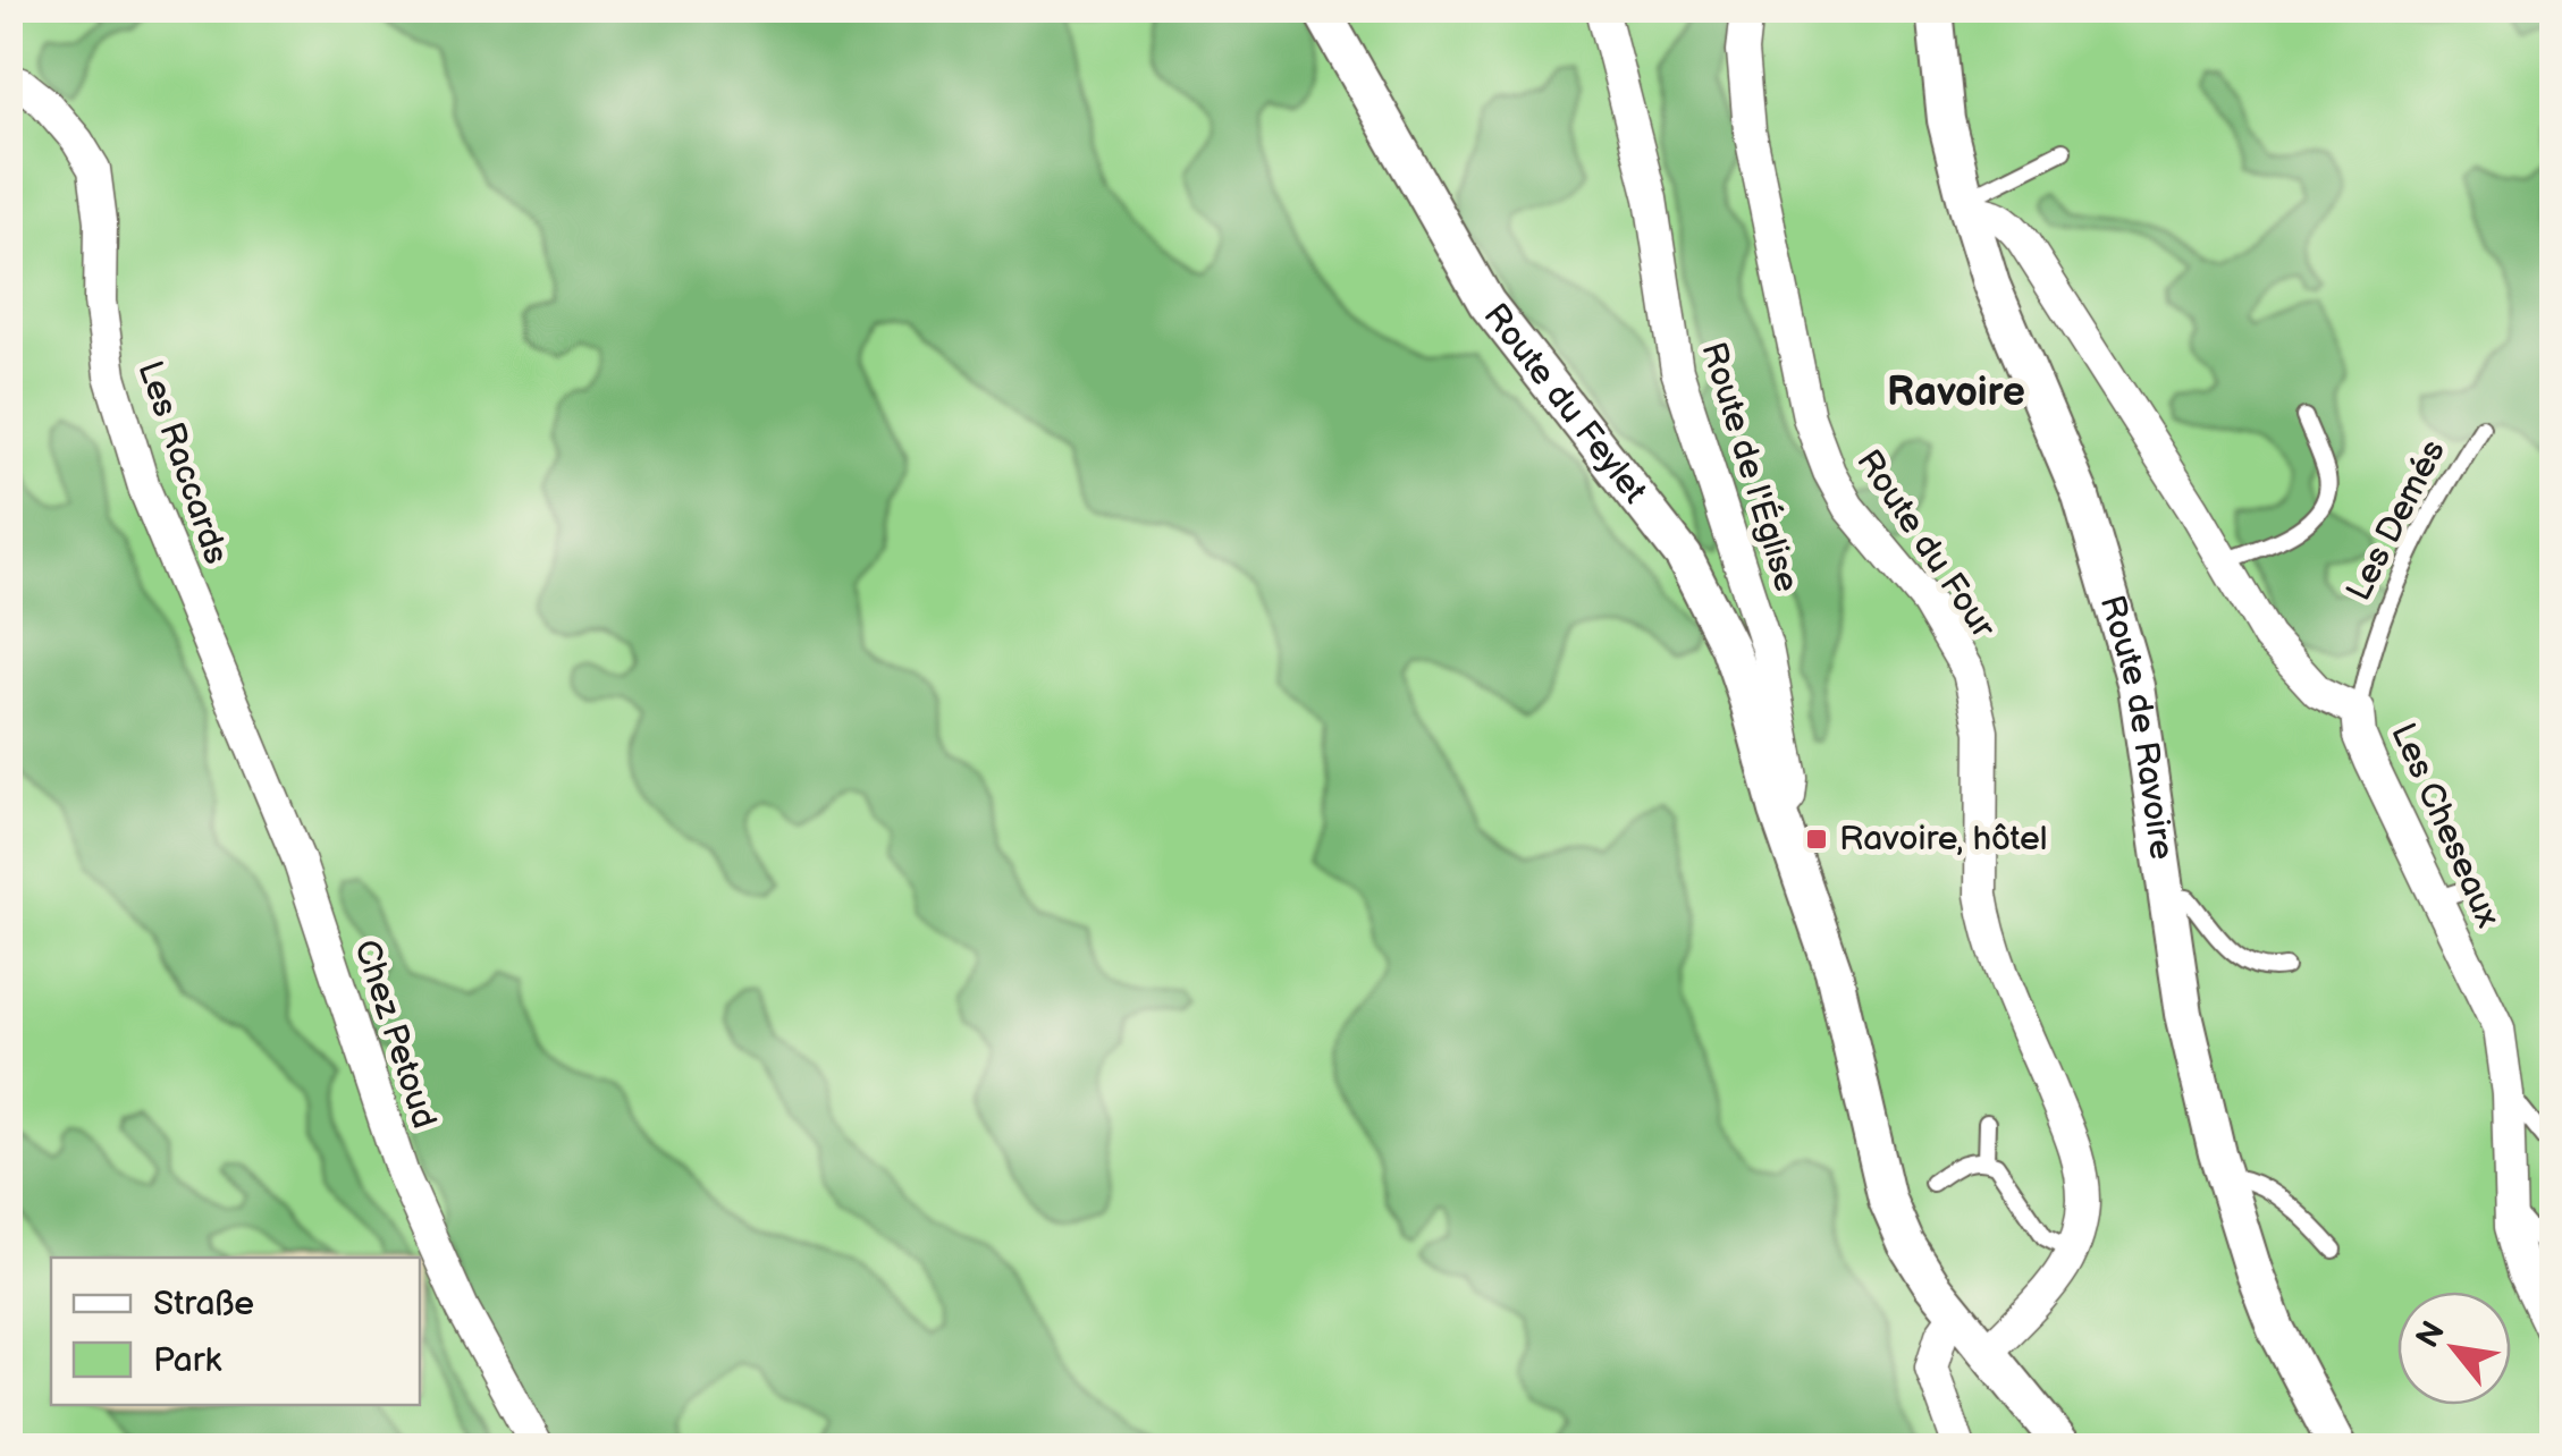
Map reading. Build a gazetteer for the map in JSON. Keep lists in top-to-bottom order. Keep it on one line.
{"streets":{"street":["Route du Feylet","Les Raccards","Route de l'Église","Route du Four","Route de Ravoire","Les Cheseaux","Chez Petoud"],"lane":["Les Demés"]},"crossings":[["Route du Feylet","Route de l'Église"],["Les Raccards","Chez Petoud"],["Les Demés","Les Cheseaux"],["Route de Ravoire","Les Cheseaux"]],"districts":["Ravoire"],"places":{"transit":["Ravoire, hôtel"]},"legend":["Straße","Park"],"north":"top left"}
